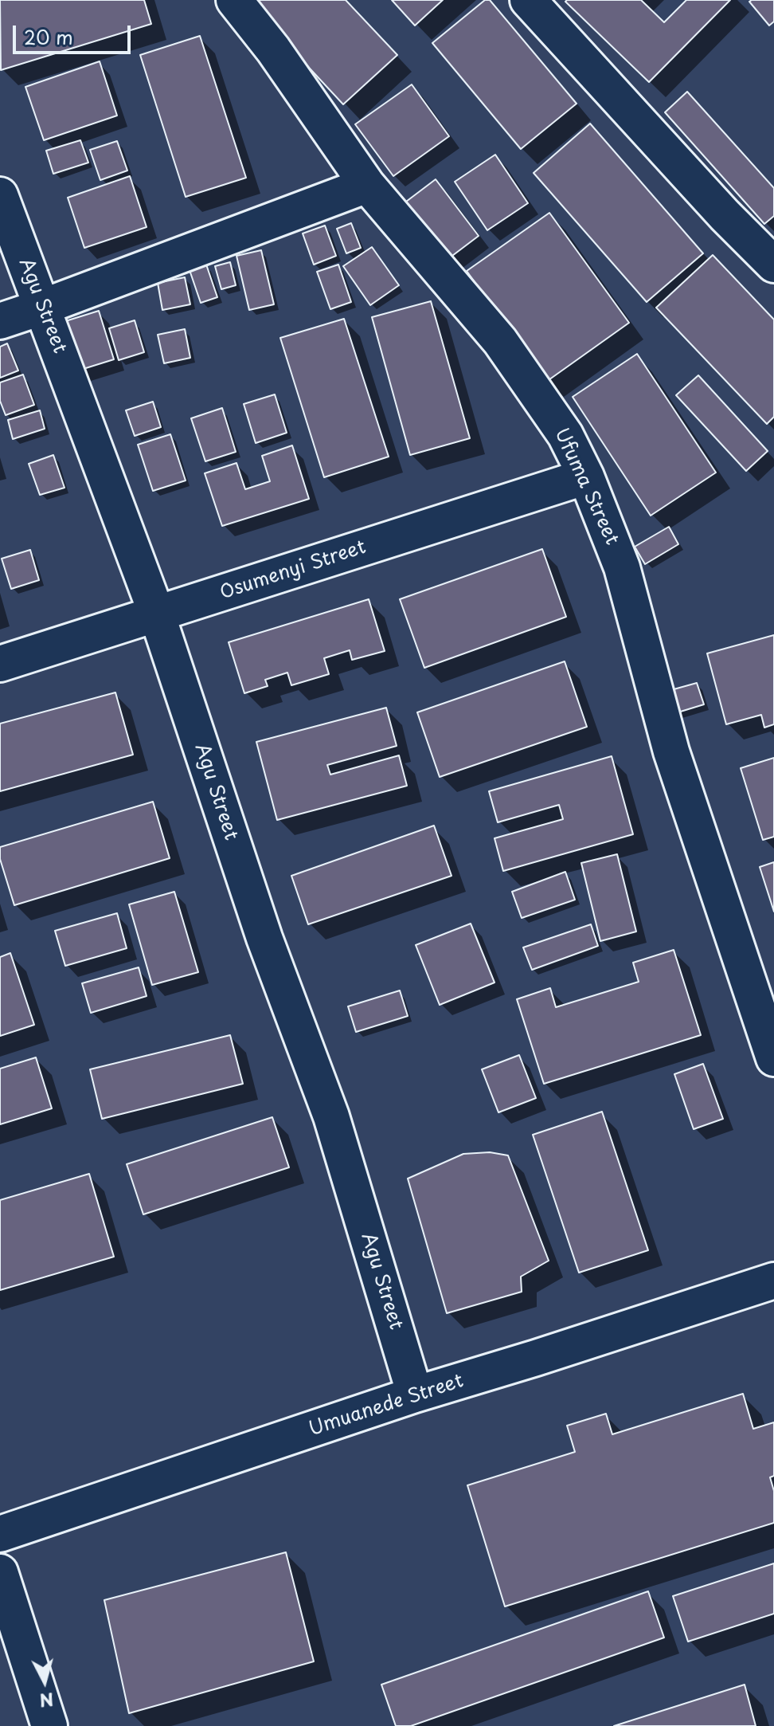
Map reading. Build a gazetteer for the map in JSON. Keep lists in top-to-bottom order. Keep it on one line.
{"streets":{"street":["Agu Street","Ufuma Street","Osumenyi Street","Umuanede Street"]},"crossings":[["Agu Street","Osumenyi Street"],["Agu Street","Umuanede Street"],["Ufuma Street","Osumenyi Street"]],"scale_bar":"20 m","north":"bottom"}
